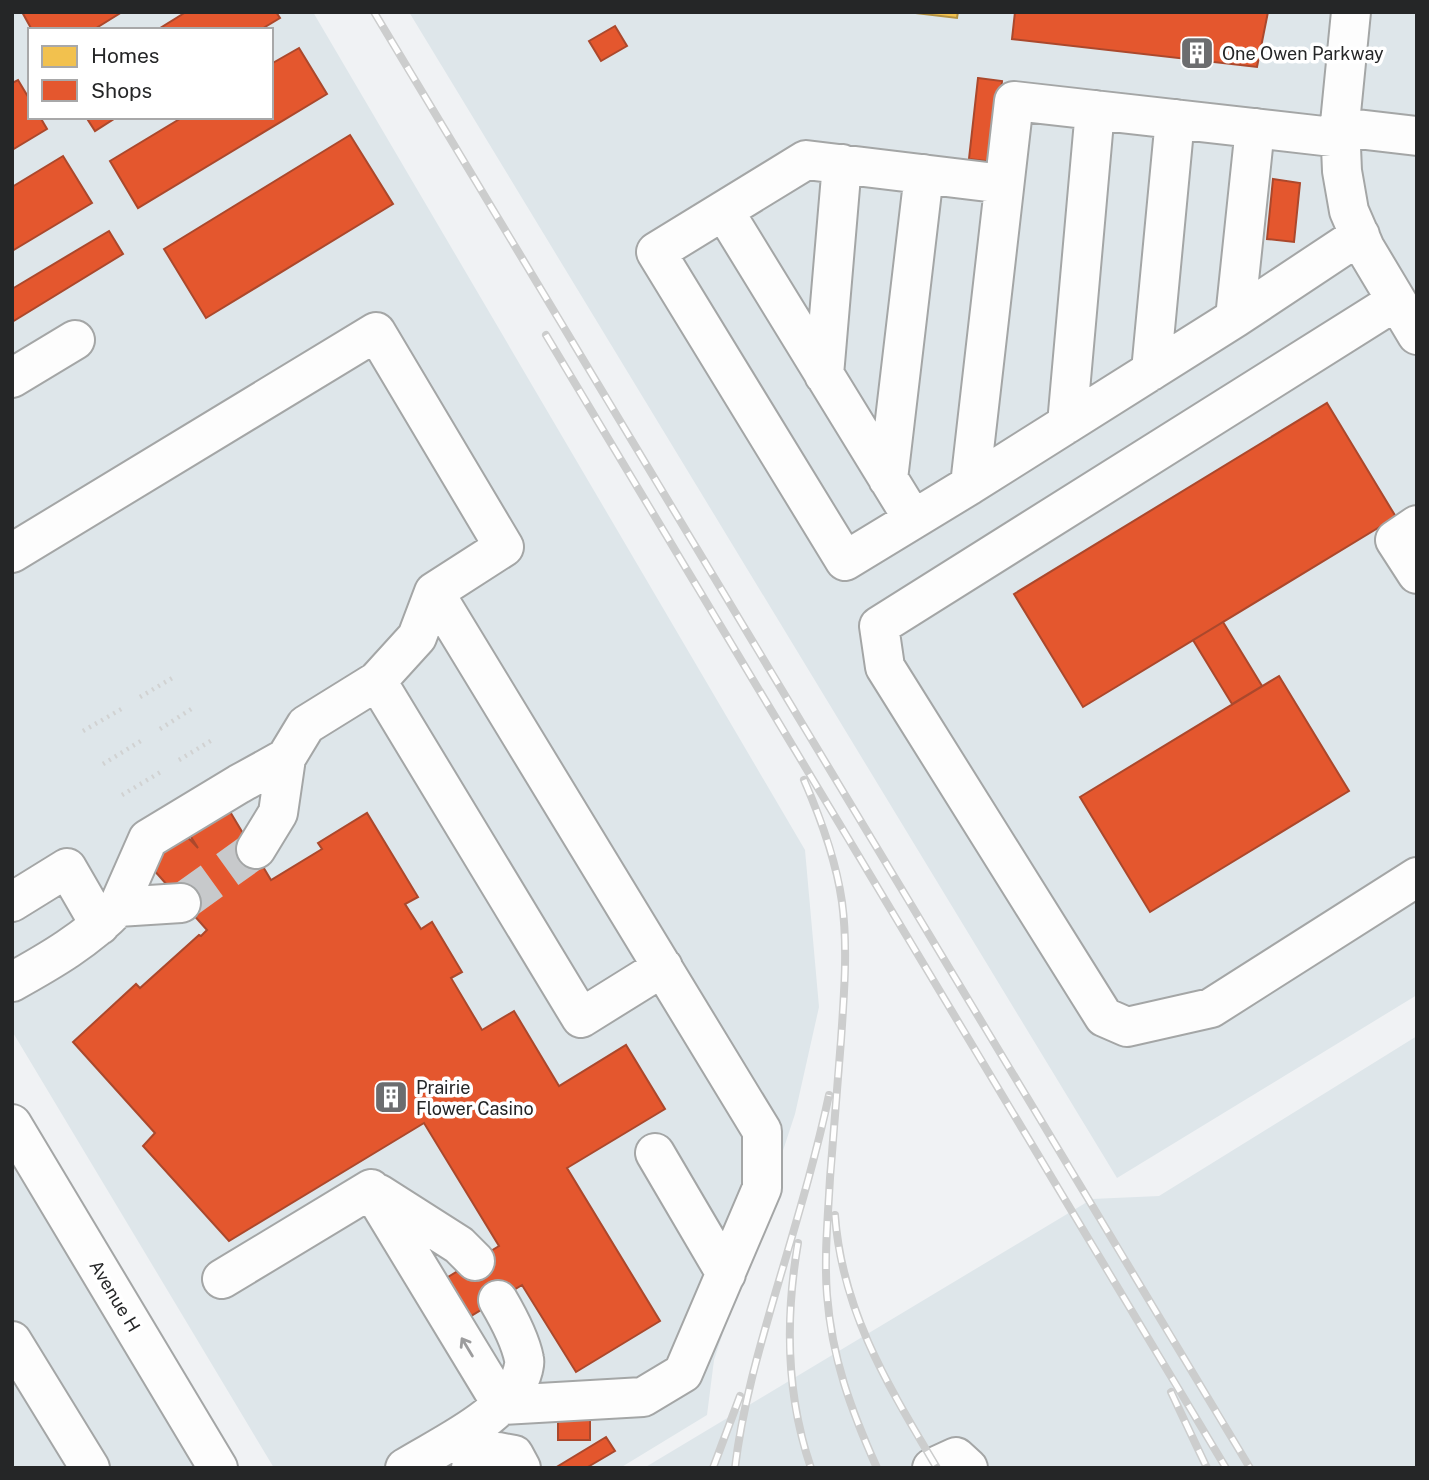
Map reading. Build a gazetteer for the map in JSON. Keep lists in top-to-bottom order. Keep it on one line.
{"streets":{"street":["Avenue H"]},"places":{"building":["One Owen Parkway","Prairie Flower Casino"]},"legend":["Homes","Shops"]}
